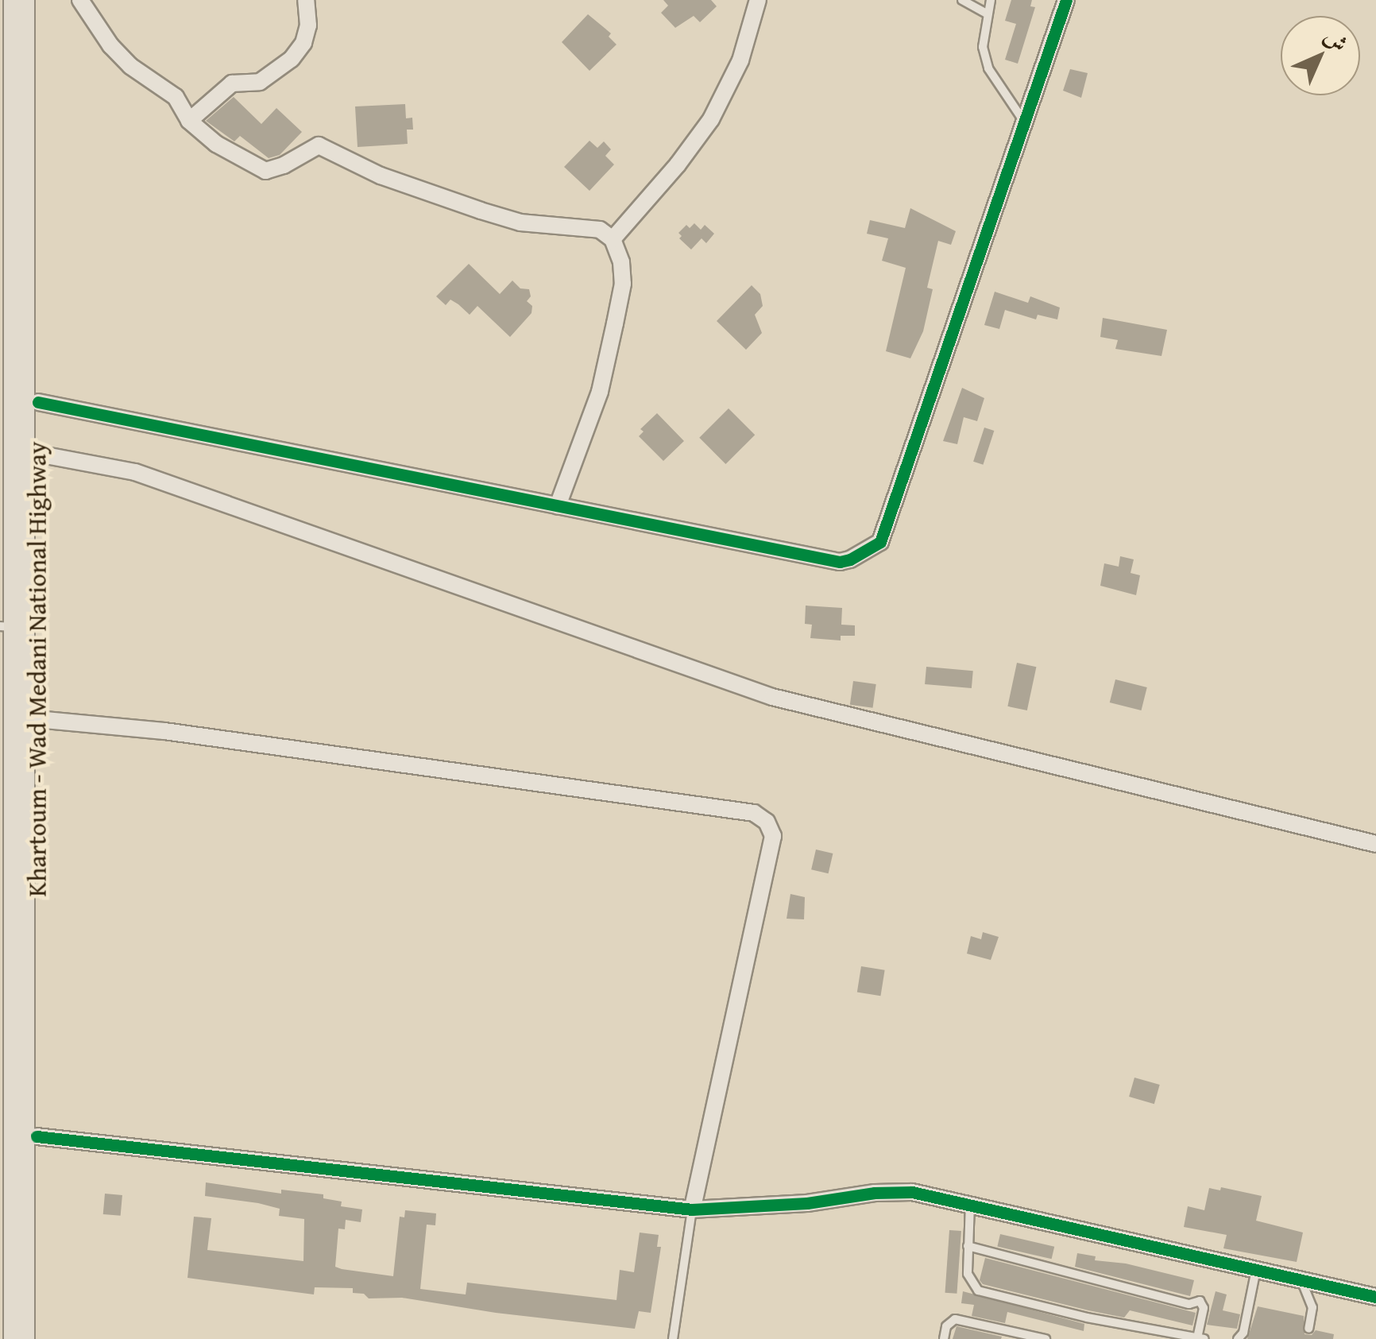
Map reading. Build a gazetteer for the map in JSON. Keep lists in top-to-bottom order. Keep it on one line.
{"streets":{"highway":["Khartoum - Wad Medani National Highway"]},"north":"top right"}
